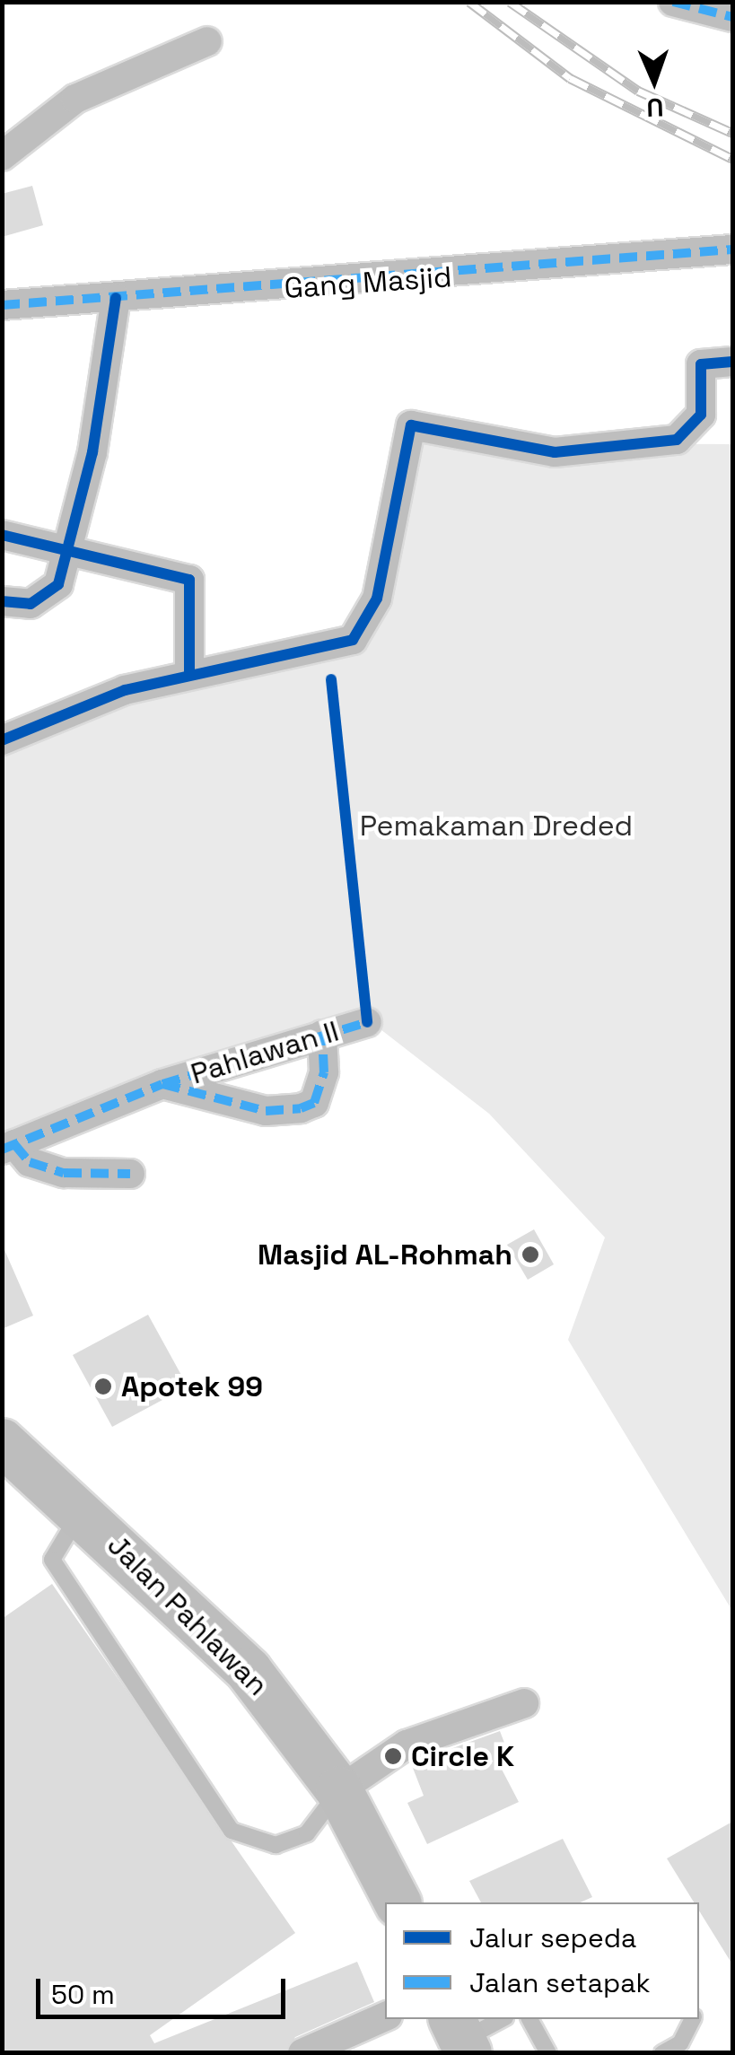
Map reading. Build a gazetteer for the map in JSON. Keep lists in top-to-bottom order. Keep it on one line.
{"streets":{"main road":["Jalan Pahlawan"],"street":["Gang Masjid","Pahlawan II"]},"parks":["Pemakaman Dreded"],"places":["Masjid AL-Rohmah","Apotek 99","Circle K"],"legend":["Jalur sepeda","Jalan setapak"],"scale_bar":"50 m","north":"bottom"}
